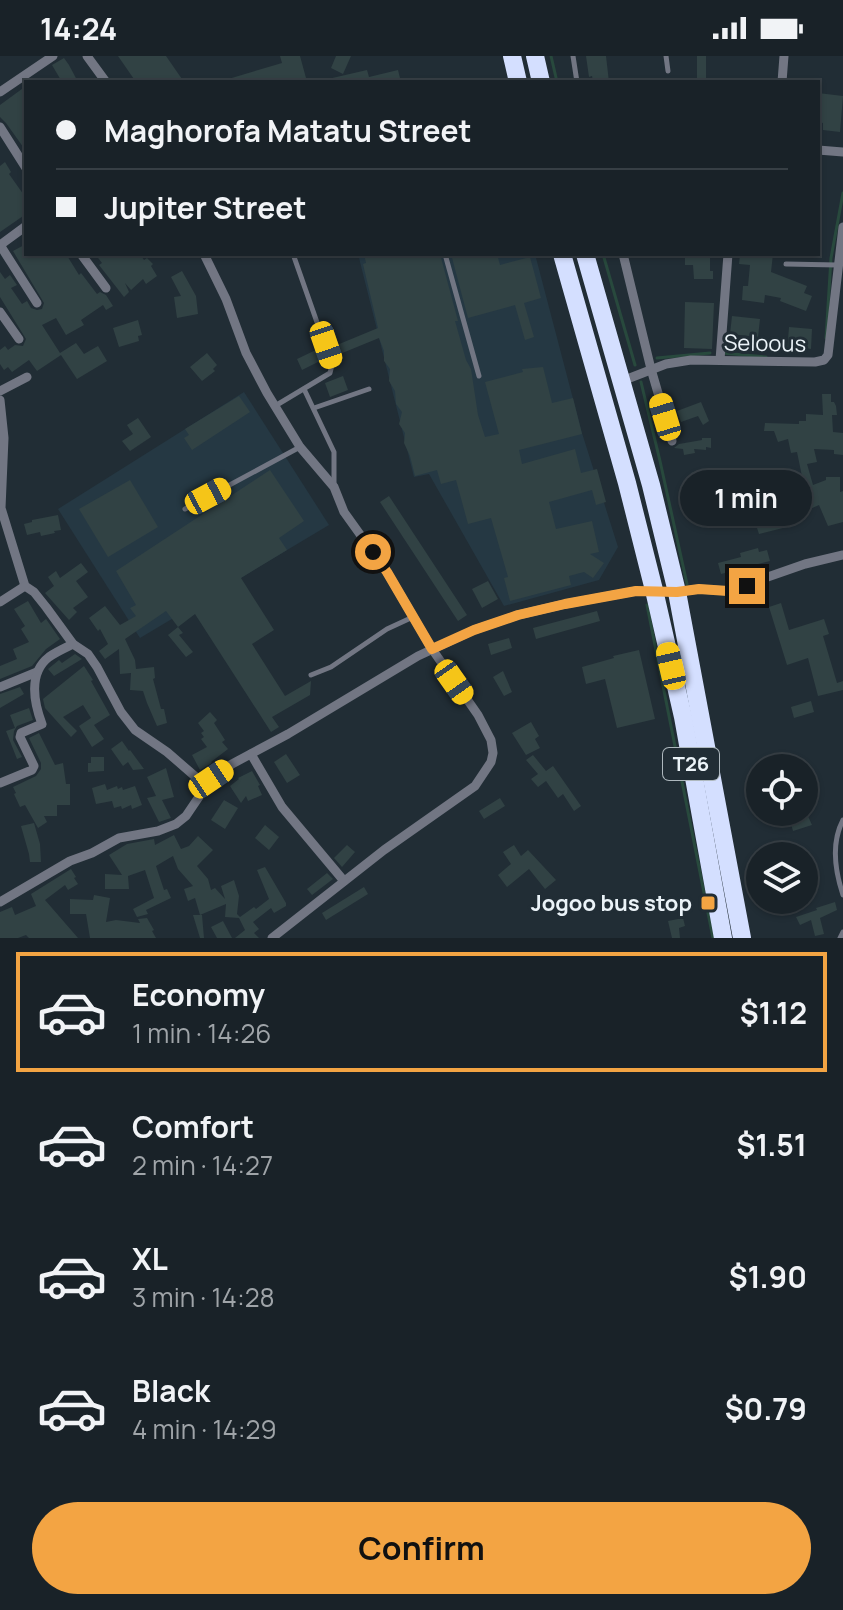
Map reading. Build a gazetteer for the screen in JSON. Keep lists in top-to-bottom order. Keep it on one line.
{"streets":{"highway":["T26"],"street":["Seloous"]},"crossings":[["Seloous","T26"]],"places":{"transit":["Jogoo bus stop"]},"page":{"status":"14:24","banner":["Maghorofa Matatu Street","Jupiter Street"],"bubble":"1 min","list":[{"name":"Economy","note":"1 min · 14:26","value":"$1.12"},{"name":"Comfort","note":"2 min · 14:27","value":"$1.51"},{"name":"XL","note":"3 min · 14:28","value":"$1.90"},{"name":"Black","note":"4 min · 14:29","value":"$0.79"}],"buttons":"Confirm"}}
